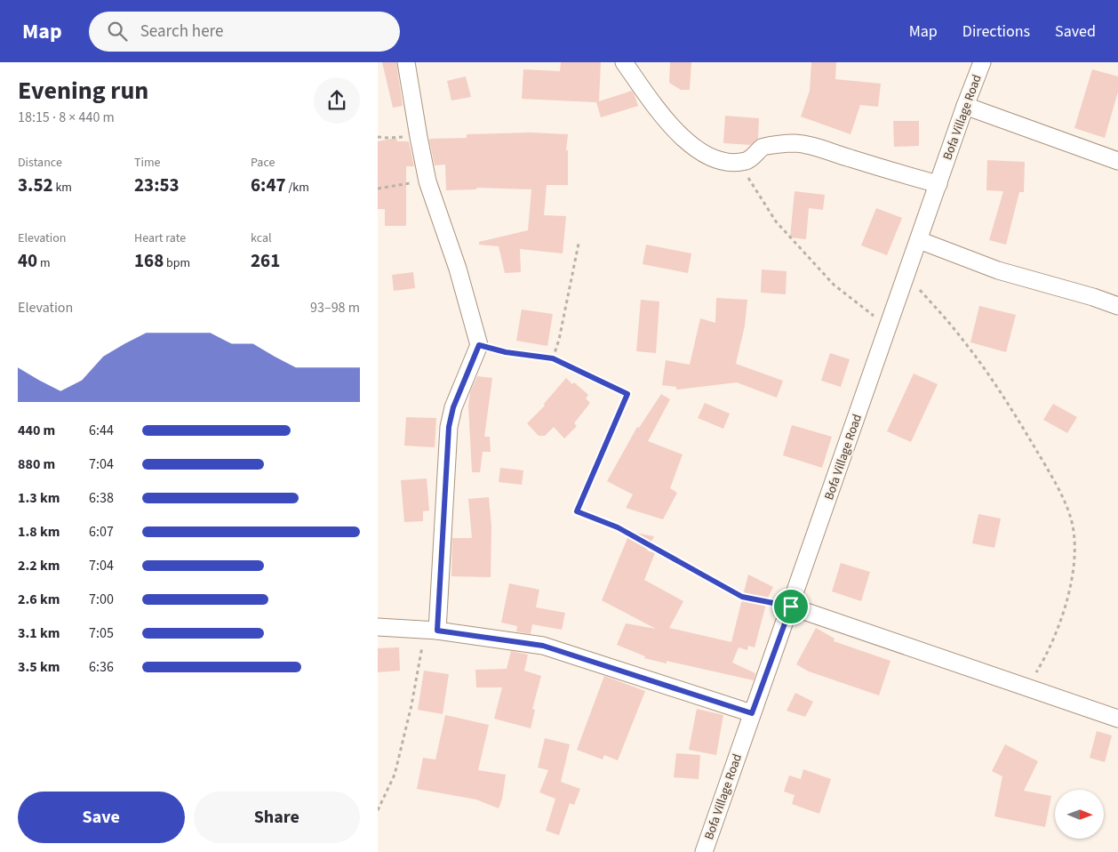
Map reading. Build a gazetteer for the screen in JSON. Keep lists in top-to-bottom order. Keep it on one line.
{"streets":{"street":["Bofa Village Road"]},"north":"right","page":{"header":"Map","search":"Search here","nav":["Map","Directions","Saved"],"heading":["Evening run","18:15 · 8 × 440 m"],"stats":[["Distance","3.52 km"],["Time","23:53"],["Pace","6:47 /km"],["Elevation","40 m"],["Heart rate","168 bpm"],["kcal","261"]],"chart":["Elevation","93–98 m"],"list":[{"name":"440 m","note":"6:44"},{"name":"880 m","note":"7:04"},{"name":"1.3 km","note":"6:38"},{"name":"1.8 km","note":"6:07"},{"name":"2.2 km","note":"7:04"},{"name":"2.6 km","note":"7:00"},{"name":"3.1 km","note":"7:05"},{"name":"3.5 km","note":"6:36"}],"buttons":["Save","Share"]}}
